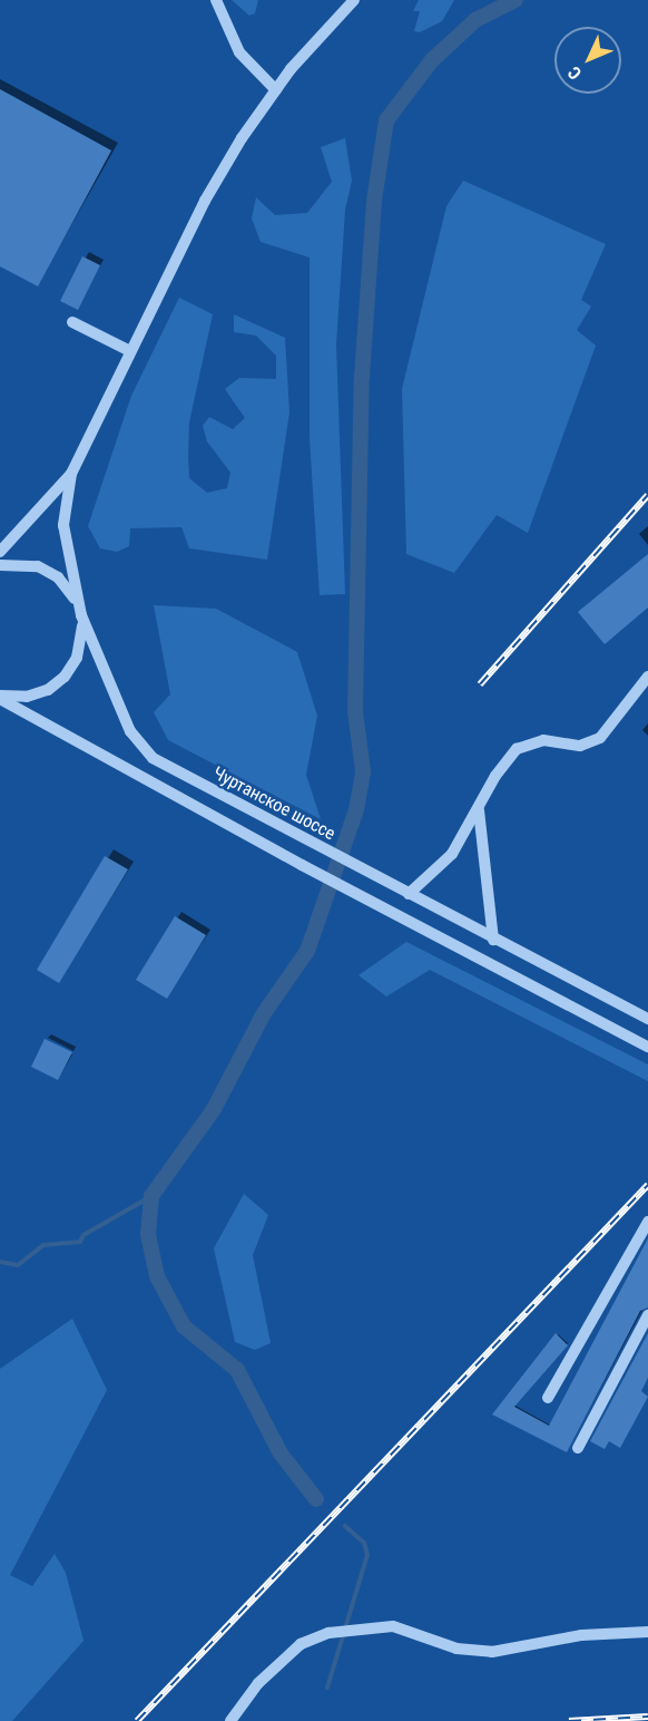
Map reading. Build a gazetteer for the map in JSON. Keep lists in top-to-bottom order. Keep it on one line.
{"streets":{"street":["Чуртанское шоссе"]},"north":"bottom left"}
